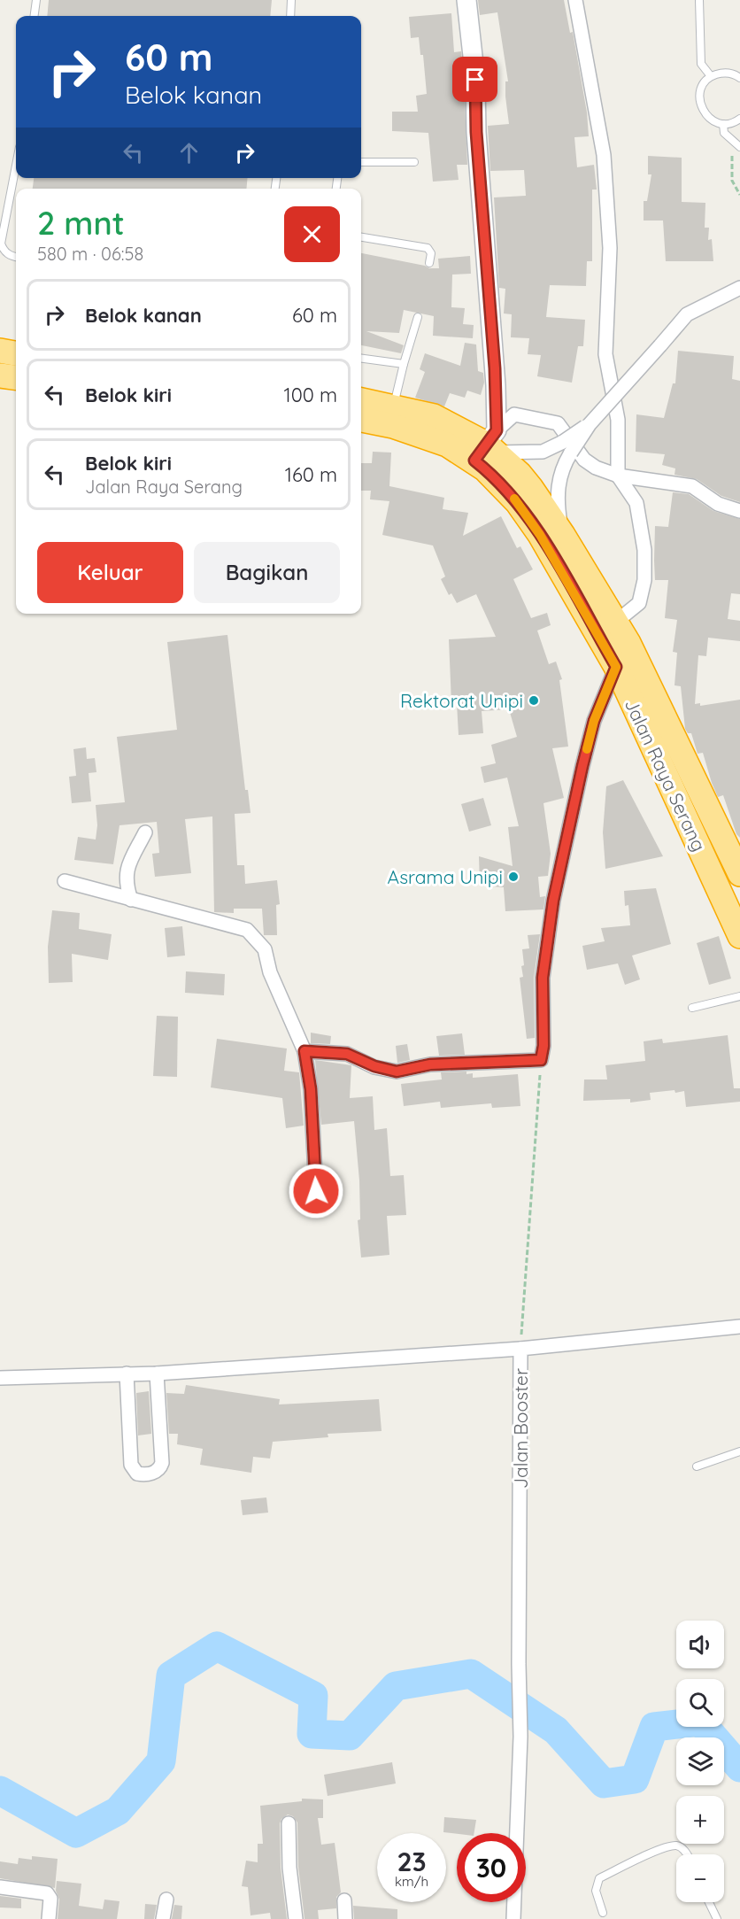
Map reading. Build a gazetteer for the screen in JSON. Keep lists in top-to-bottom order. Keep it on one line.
{"streets":{"highway":["Jalan Raya Serang"],"street":["Jalan Booster"]},"places":["Rektorat Unipi","Asrama Unipi"],"page":{"turn":["60 m","Belok kanan"],"heading":["2 mnt","580 m · 06:58"],"list":[{"name":"Belok kanan","value":"60 m"},{"name":"Belok kiri","value":"100 m"},{"name":"Belok kiri","note":"Jalan Raya Serang","value":"160 m"}],"buttons":["Keluar","Bagikan"],"map_buttons":["+","−"],"speed":"23 km/h","limit":"30"}}
